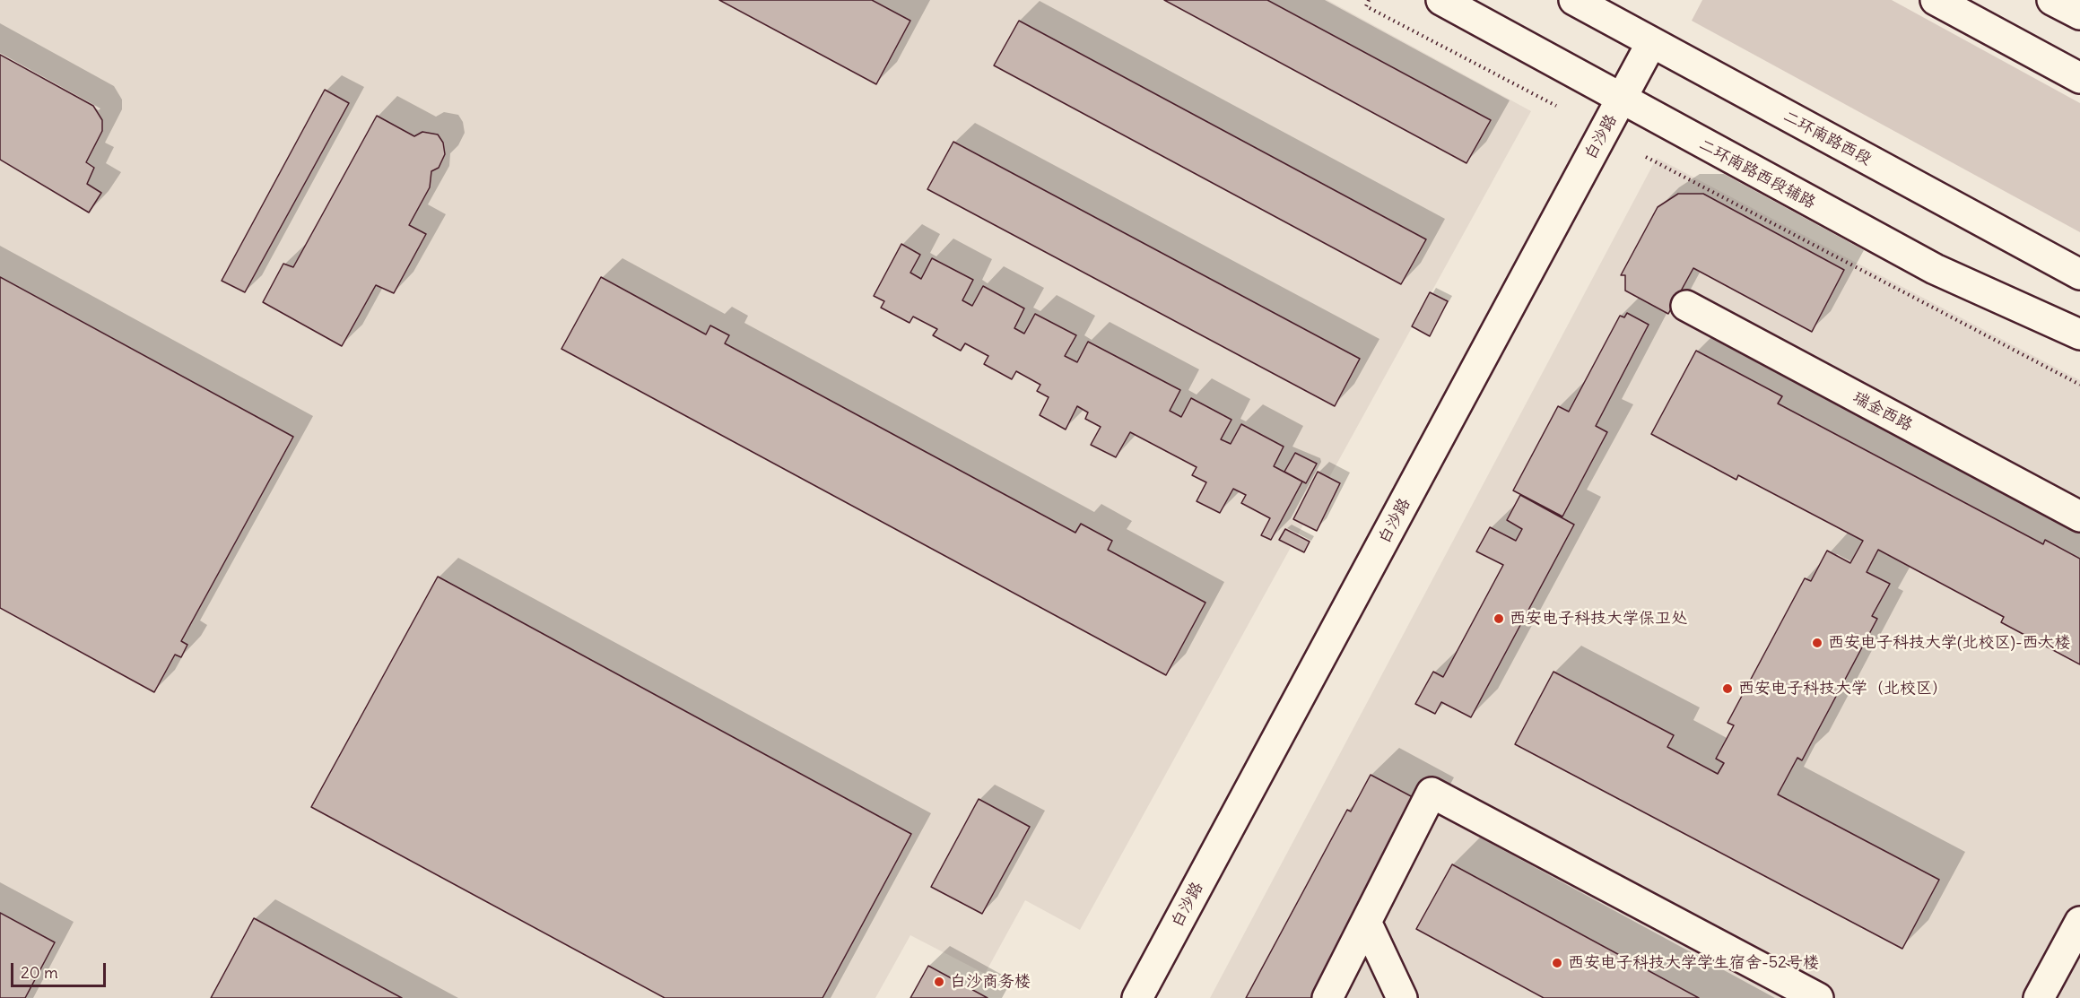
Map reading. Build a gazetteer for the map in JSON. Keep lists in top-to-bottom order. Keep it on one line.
{"streets":{"main road":["白沙路","二环南路西段","二环南路西段辅路","瑞金西路"]},"crossings":[["白沙路","二环南路西段"],["白沙路","二环南路西段辅路"]],"places":["西安电子科技大学保卫处","西安电子科技大学(北校区)-西大楼","西安电子科技大学（北校区）","西安电子科技大学学生宿舍-52号楼","白沙商务楼"],"scale_bar":"20 m"}
